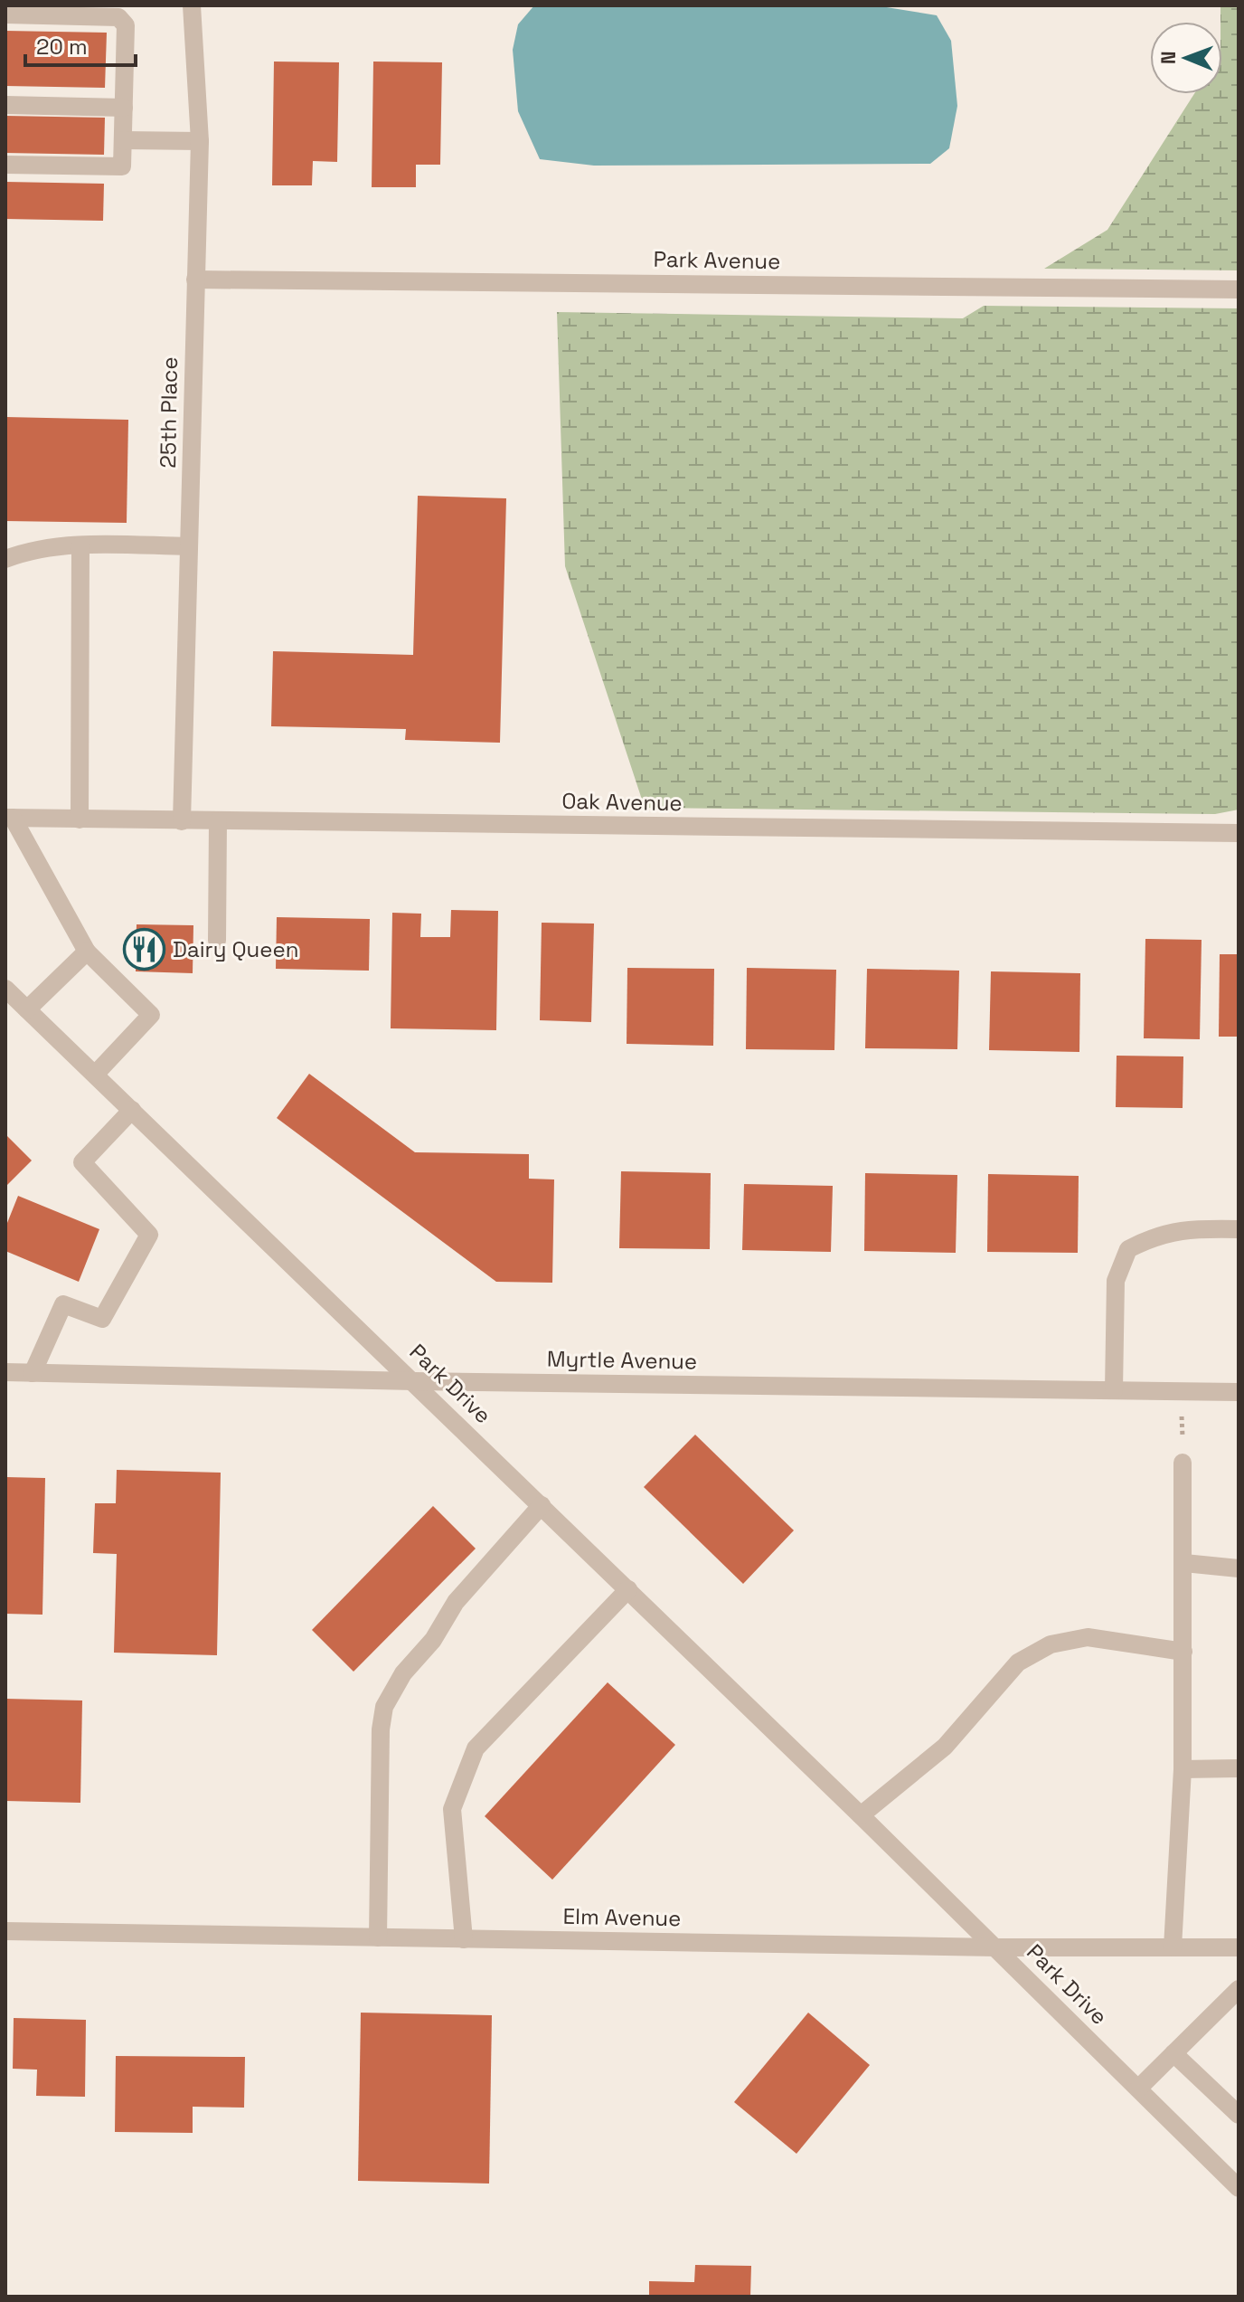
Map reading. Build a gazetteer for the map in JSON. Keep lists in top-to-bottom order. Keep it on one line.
{"streets":{"street":["Park Avenue","25th Place","Oak Avenue","Myrtle Avenue","Park Drive","Elm Avenue"]},"crossings":[["Park Avenue","25th Place"],["25th Place","Oak Avenue"],["Myrtle Avenue","Park Drive"],["Park Drive","Elm Avenue"]],"places":{"restaurant":["Dairy Queen"]},"scale_bar":"20 m","north":"left"}
